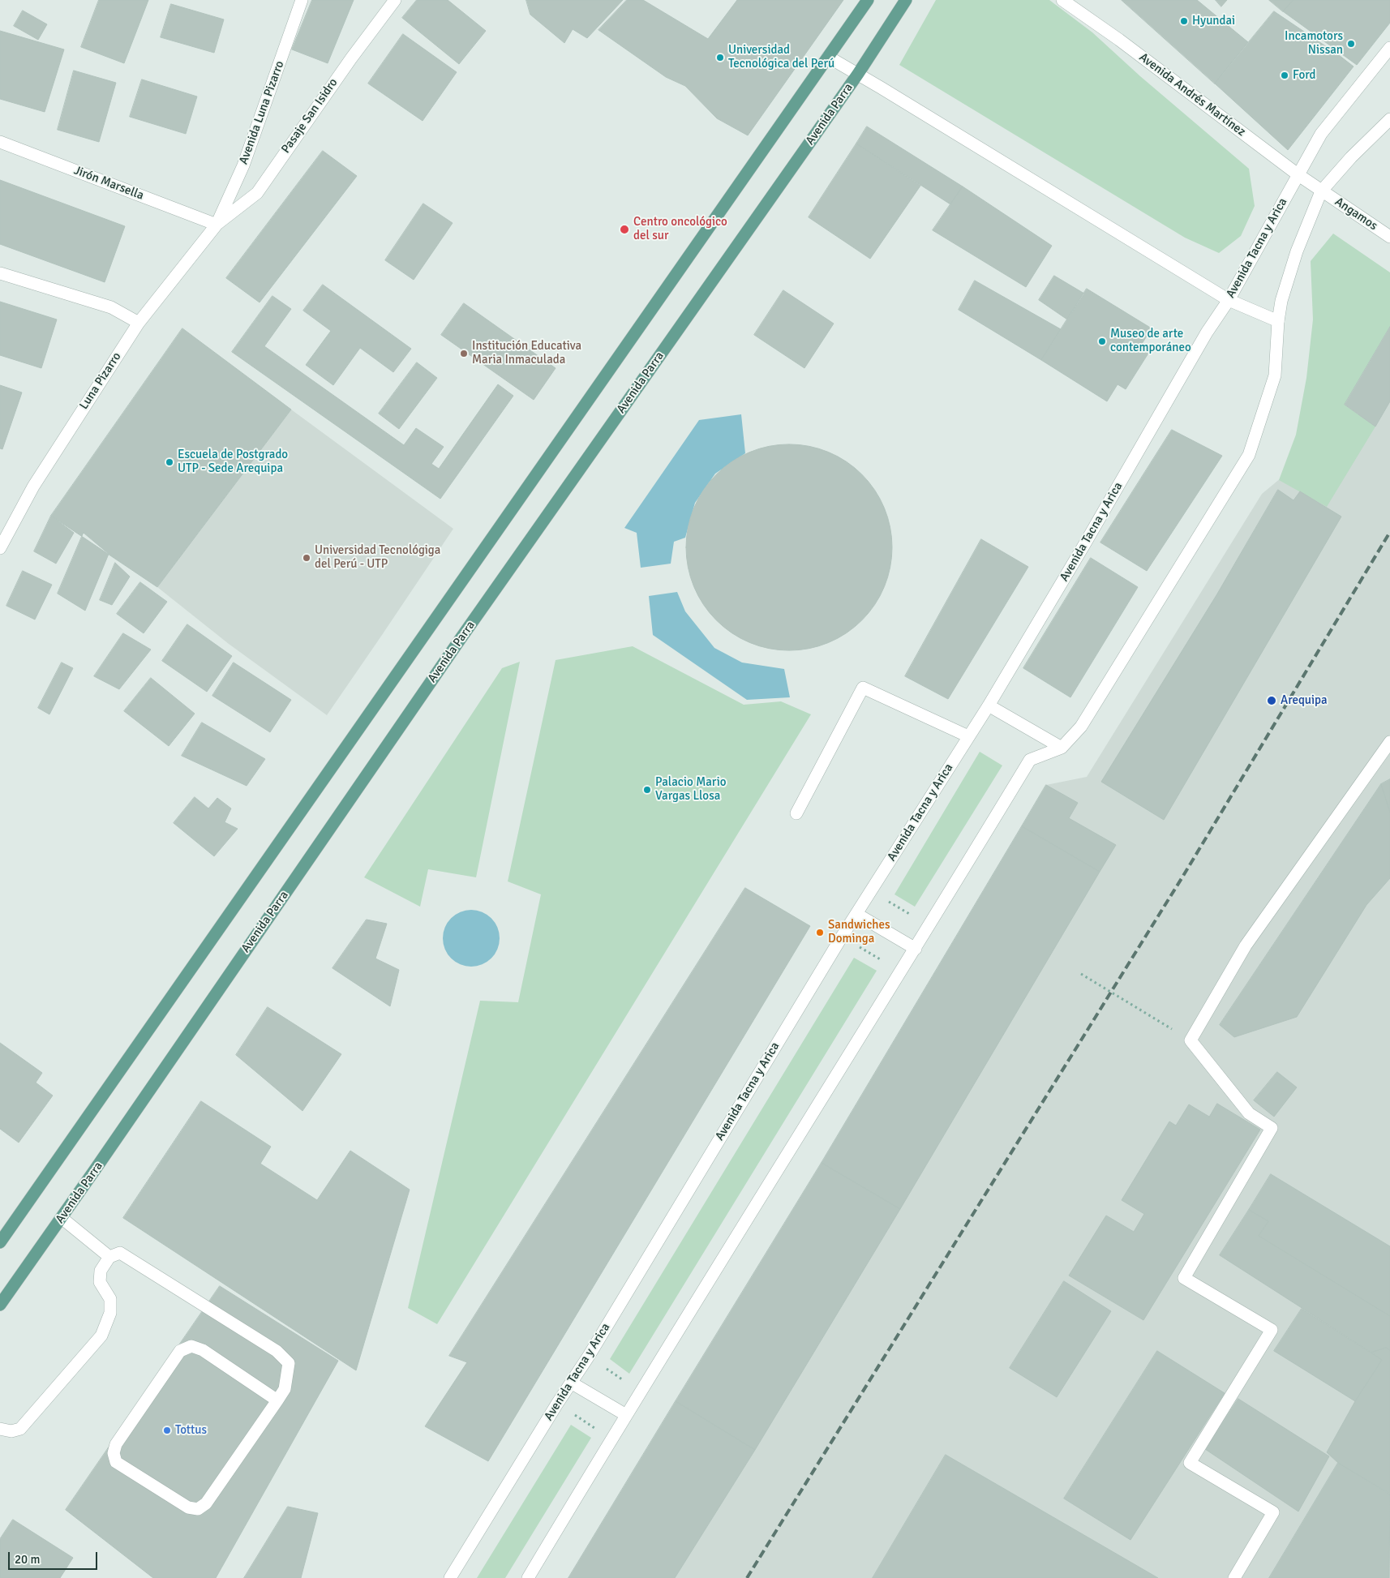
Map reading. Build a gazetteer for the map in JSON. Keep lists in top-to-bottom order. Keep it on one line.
{"streets":{"main road":["Avenida Parra"],"street":["Avenida Andrés Martínez","Avenida Luna Pizarro","Pasaje San Isidro","Jirón Marsella","Angamos","Avenida Tacna y Arica","Luna Pizarro"]},"crossings":[["Avenida Andrés Martínez","Angamos"],["Avenida Andrés Martínez","Avenida Tacna y Arica"],["Avenida Luna Pizarro","Pasaje San Isidro"],["Avenida Luna Pizarro","Jirón Marsella"],["Avenida Luna Pizarro","Luna Pizarro"],["Pasaje San Isidro","Jirón Marsella"],["Pasaje San Isidro","Luna Pizarro"],["Jirón Marsella","Luna Pizarro"]],"places":["Hyundai","Incamotors Nissan","Universidad Tecnológica del Perú","Ford","Centro oncológico del sur","Museo de arte contemporáneo","Institución Educativa Maria Inmaculada","Escuela de Postgrado UTP - Sede Arequipa","Universidad Tecnológiga del Perú - UTP","Arequipa","Palacio Mario Vargas Llosa","Sandwiches Dominga","Tottus"],"scale_bar":"20 m"}
